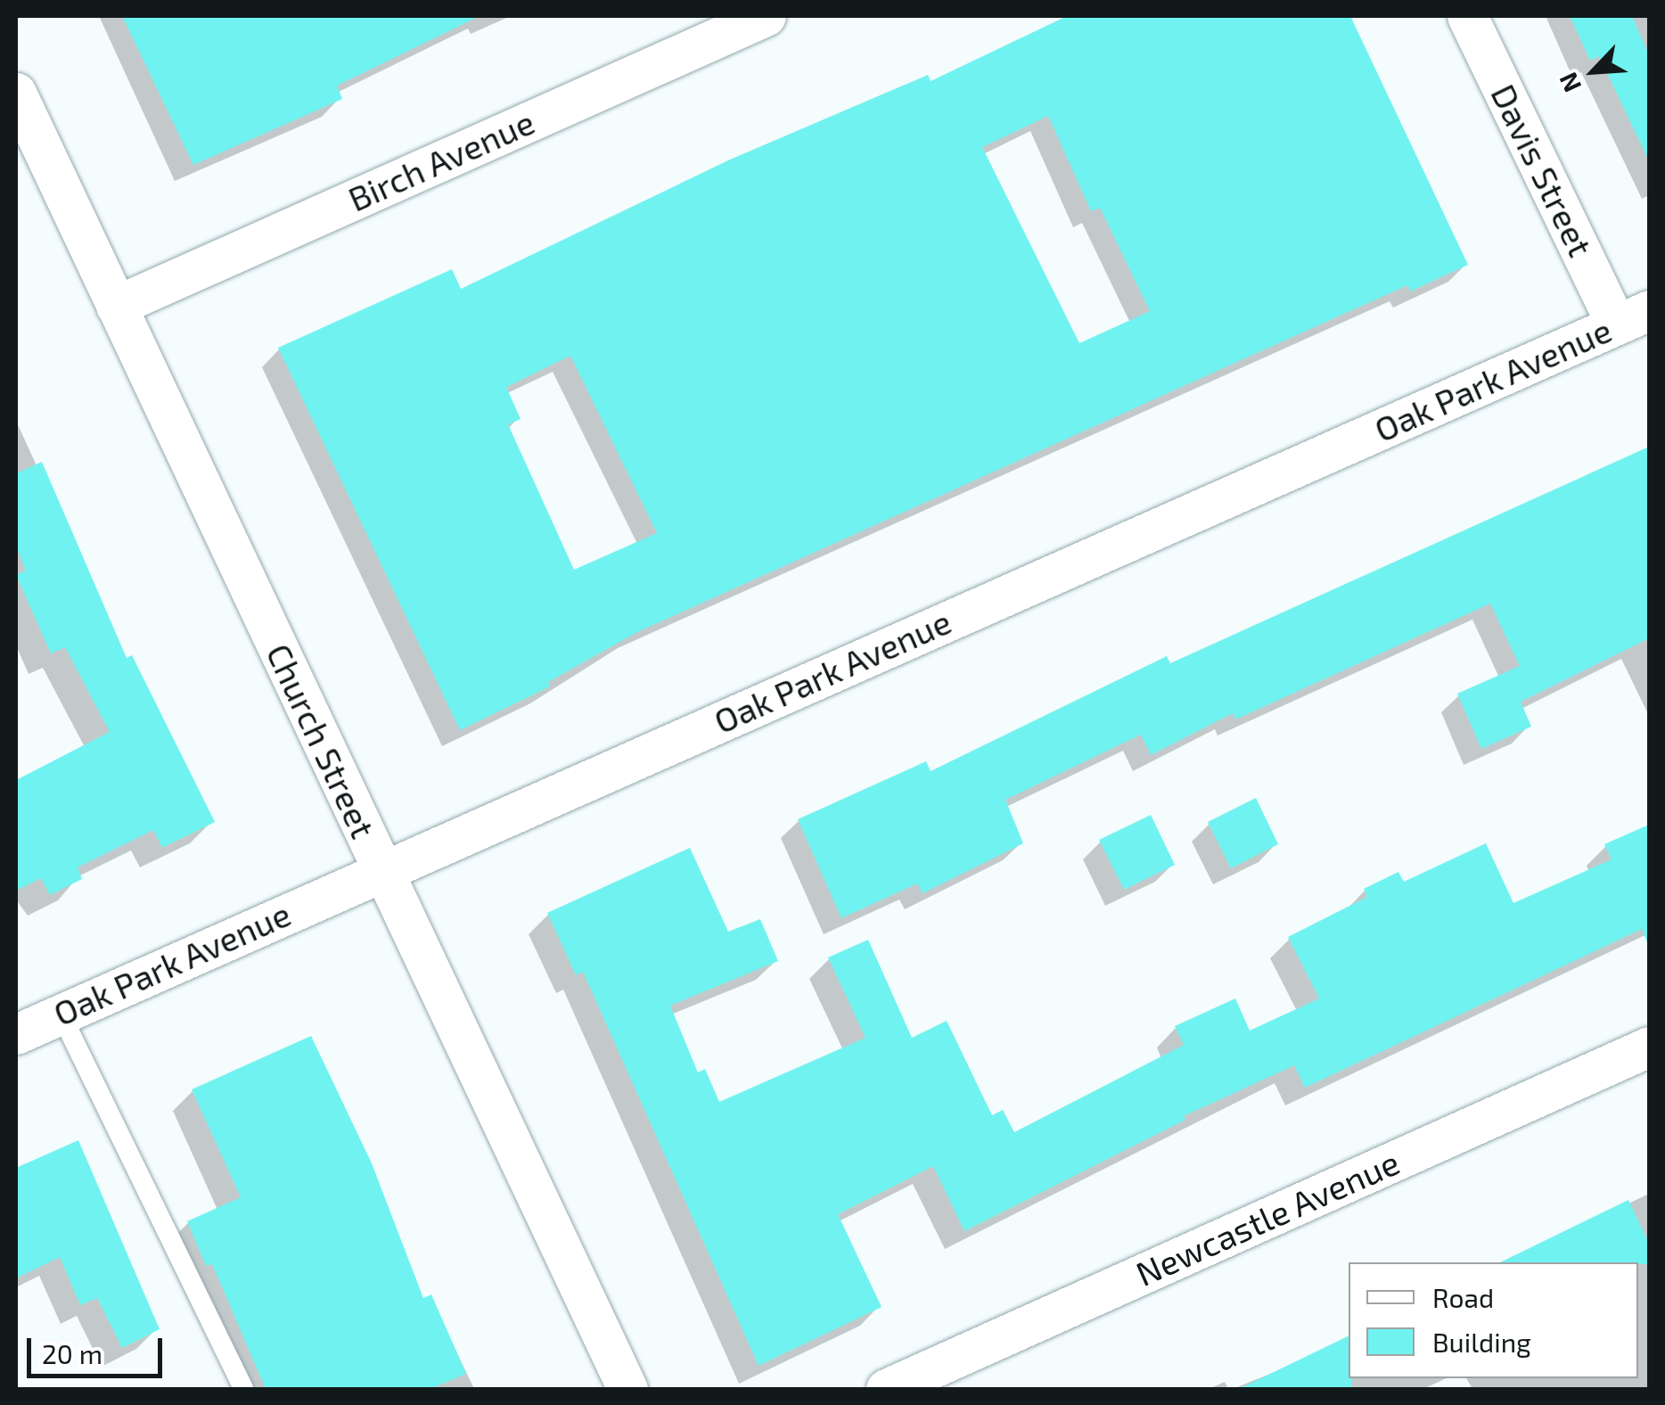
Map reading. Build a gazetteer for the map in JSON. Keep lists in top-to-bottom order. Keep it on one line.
{"streets":{"street":["Birch Avenue","Davis Street","Oak Park Avenue","Church Street","Newcastle Avenue"]},"crossings":[["Birch Avenue","Church Street"],["Davis Street","Oak Park Avenue"],["Oak Park Avenue","Church Street"]],"legend":["Road","Building"],"scale_bar":"20 m","north":"bottom left"}
